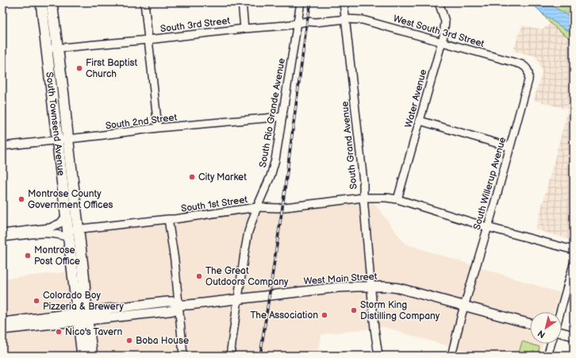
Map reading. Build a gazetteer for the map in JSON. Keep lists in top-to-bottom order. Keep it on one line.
{"streets":{"highway":["South Townsend Avenue"],"main road":["West Main Street"],"street":["South 3rd Street","West South 3rd Street","Water Avenue","South Rio Grande Avenue","South 2nd Street","South Grand Avenue","South Willerup Avenue","South 1st Street"]},"crossings":[["South 3rd Street","West South 3rd Street"],["South 3rd Street","South Rio Grande Avenue"],["South 3rd Street","South Townsend Avenue"],["South 3rd Street","South Grand Avenue"],["West South 3rd Street","Water Avenue"],["West South 3rd Street","South Grand Avenue"],["West South 3rd Street","South Willerup Avenue"],["Water Avenue","South 1st Street"],["South Rio Grande Avenue","South 2nd Street"],["South Rio Grande Avenue","South 1st Street"],["South Rio Grande Avenue","West Main Street"],["South 2nd Street","South Townsend Avenue"],["South Townsend Avenue","South 1st Street"],["South Townsend Avenue","West Main Street"],["South Grand Avenue","South 1st Street"],["South Grand Avenue","West Main Street"],["South Willerup Avenue","South 1st Street"],["South Willerup Avenue","West Main Street"]],"places":["First Baptist Church","City Market","Montrose County Government Offices","Montrose Post Office","The Great Outdoors Company","Colorado Boy Pizzeria & Brewery","Storm King Distilling Company","The Association","Nico's Tavern","Boba House"],"north":"bottom left"}
